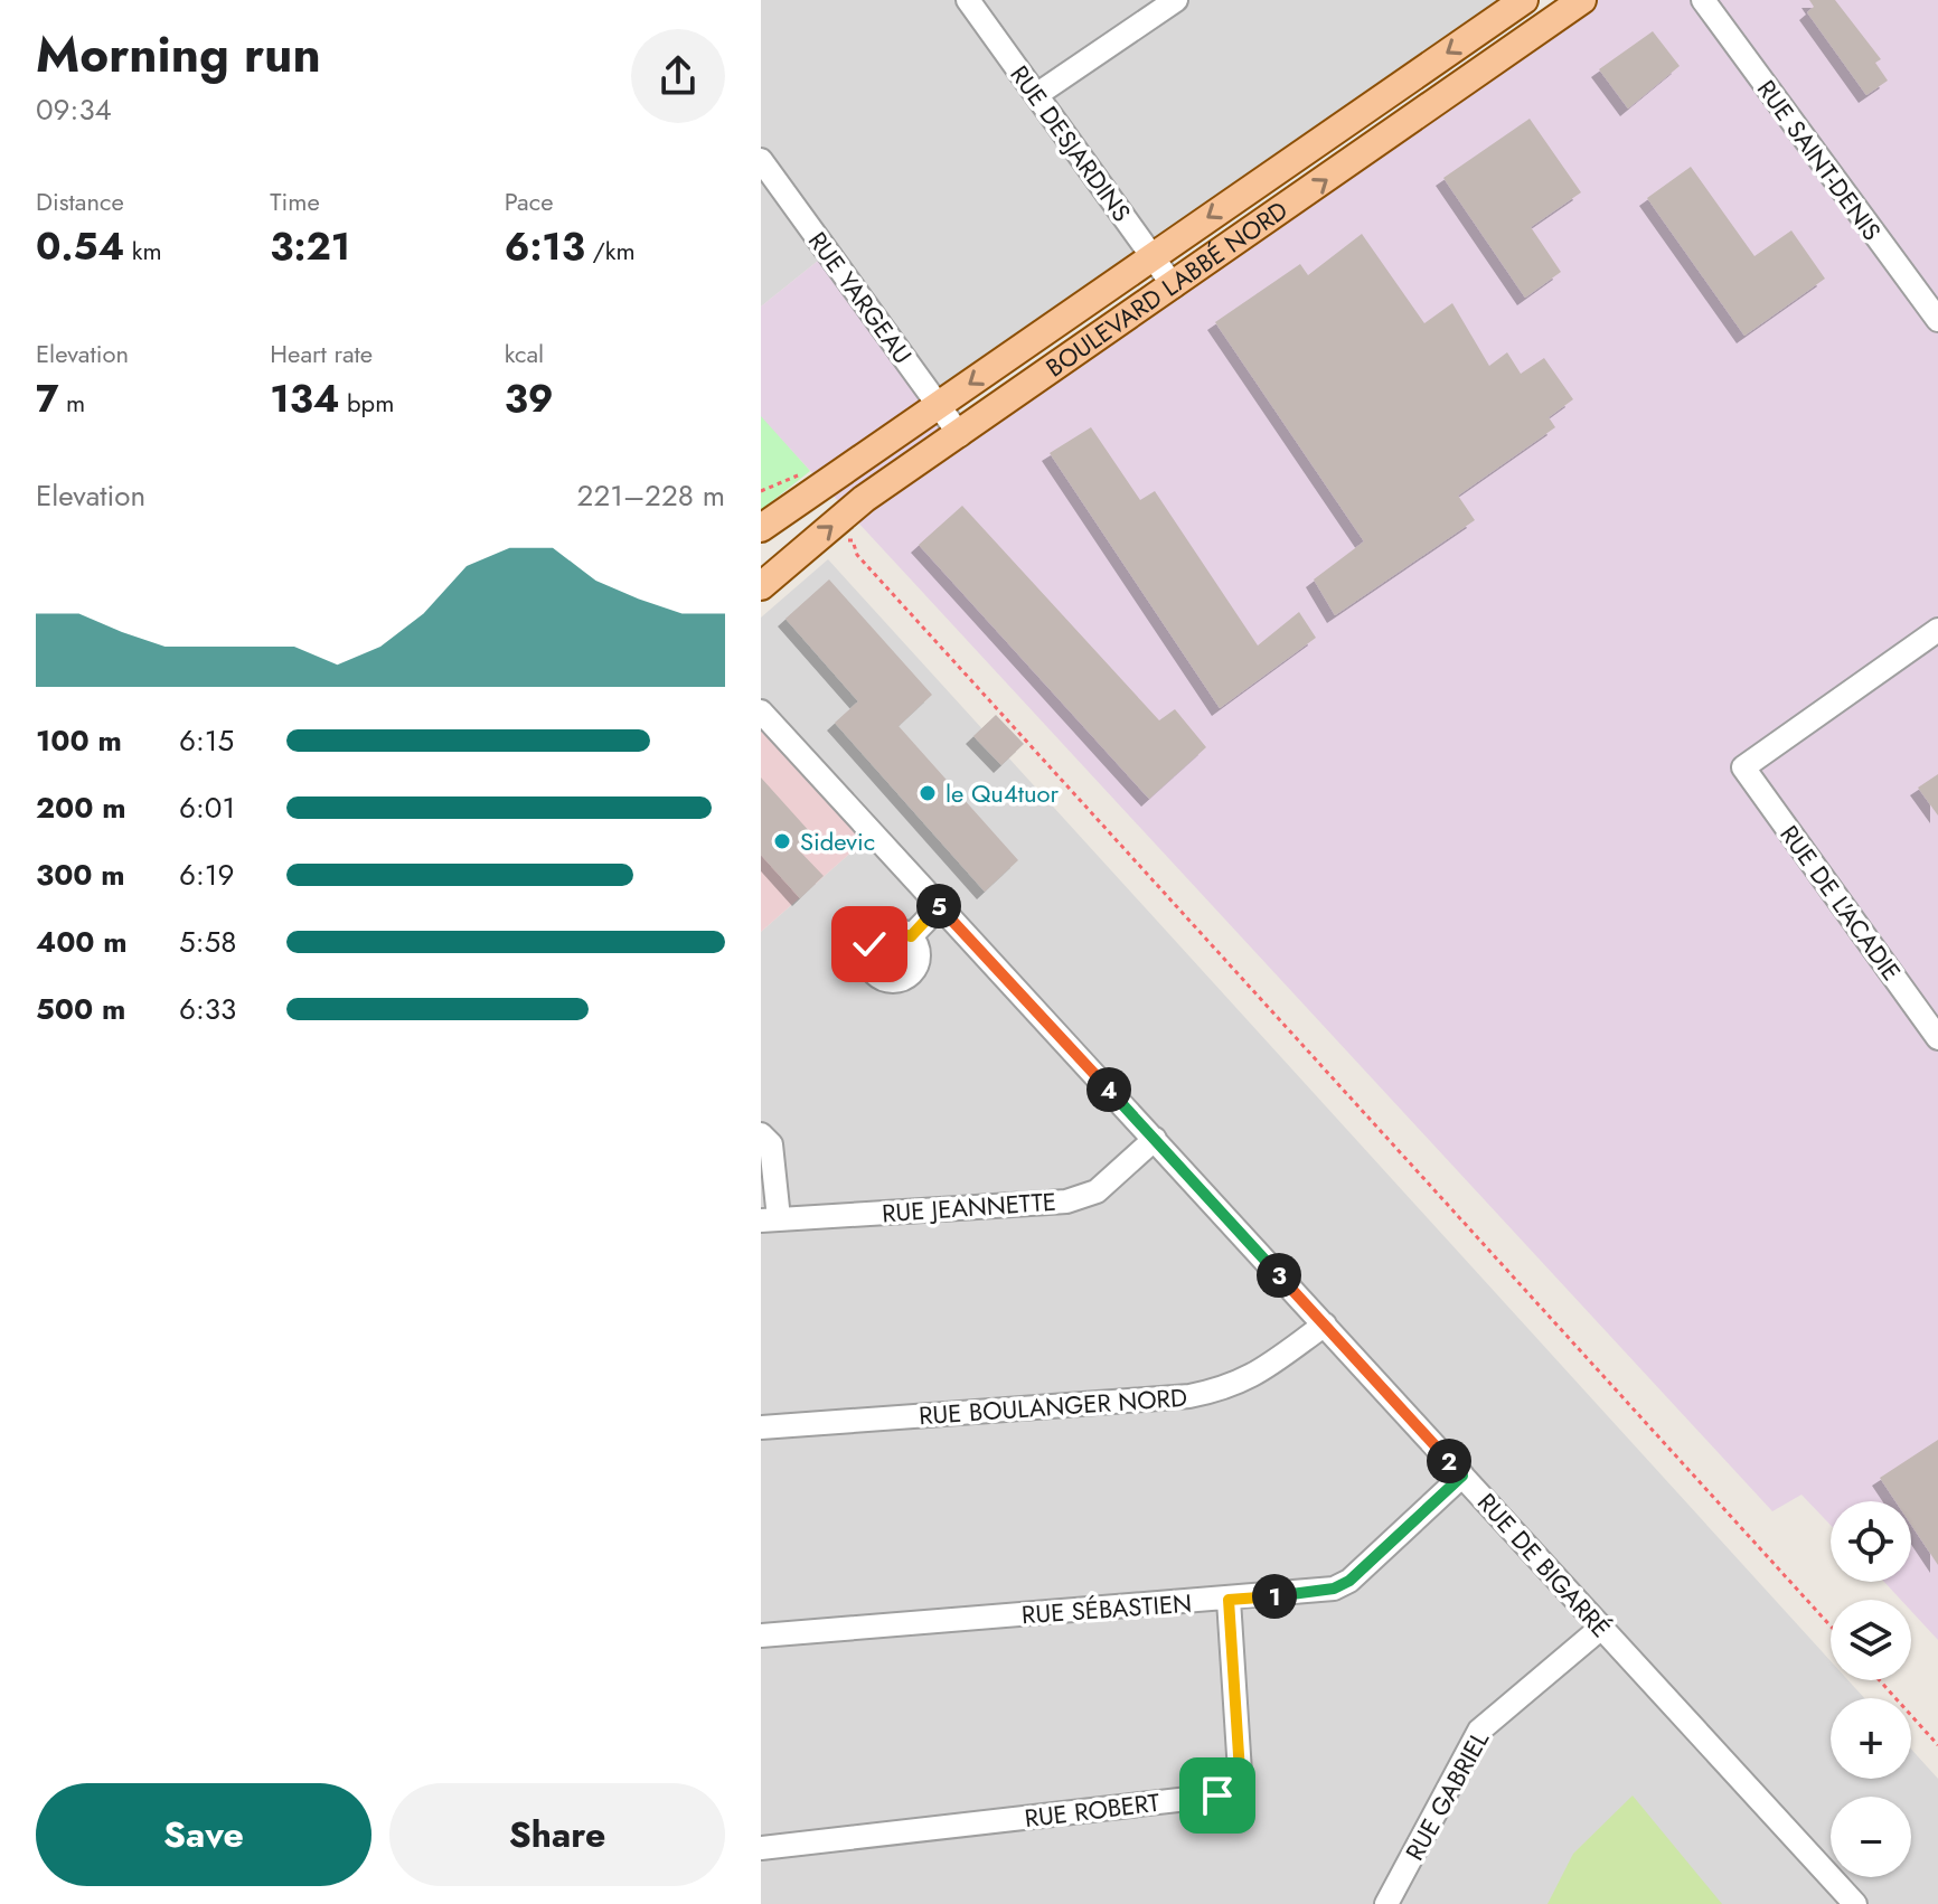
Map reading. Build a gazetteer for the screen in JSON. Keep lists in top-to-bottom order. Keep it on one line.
{"streets":{"main road":["BOULEVARD LABBÉ NORD"],"street":["RUE DESJARDINS","RUE SAINT-DENIS","RUE YARGEAU","RUE DE L'ACADIE","RUE JEANNETTE","RUE BOULANGER NORD","RUE DE BIGARRÉ","RUE SÉBASTIEN","RUE GABRIEL","RUE ROBERT"]},"crossings":[["RUE DESJARDINS","BOULEVARD LABBÉ NORD"],["BOULEVARD LABBÉ NORD","RUE YARGEAU"],["RUE JEANNETTE","RUE DE BIGARRÉ"],["RUE BOULANGER NORD","RUE DE BIGARRÉ"],["RUE DE BIGARRÉ","RUE SÉBASTIEN"],["RUE DE BIGARRÉ","RUE GABRIEL"],["RUE SÉBASTIEN","RUE ROBERT"]],"places":["le Qu4tuor","Sidevic"],"page":{"heading":["Morning run","09:34"],"stats":[["Distance","0.54 km"],["Time","3:21"],["Pace","6:13 /km"],["Elevation","7 m"],["Heart rate","134 bpm"],["kcal","39"]],"chart":["Elevation","221–228 m"],"list":[{"name":"100 m","note":"6:15"},{"name":"200 m","note":"6:01"},{"name":"300 m","note":"6:19"},{"name":"400 m","note":"5:58"},{"name":"500 m","note":"6:33"}],"pins":["5","4","3","2","1"],"map_buttons":["+","−"],"buttons":["Save","Share"]}}
